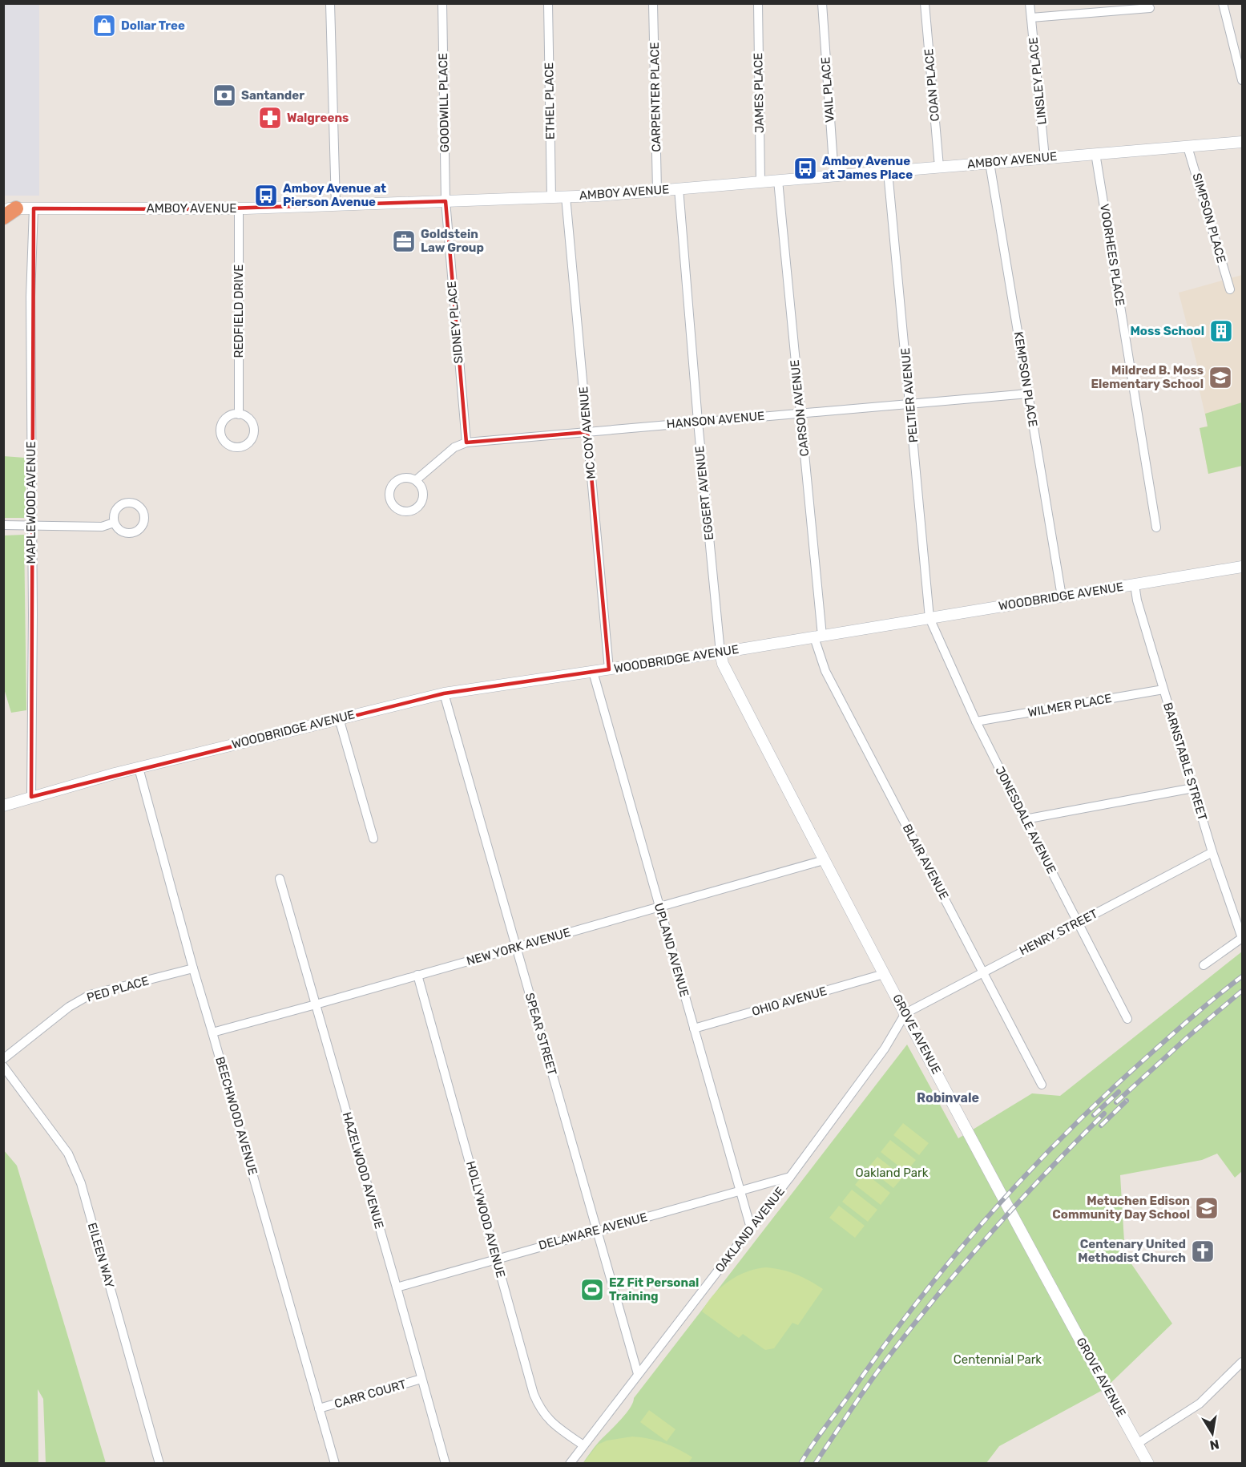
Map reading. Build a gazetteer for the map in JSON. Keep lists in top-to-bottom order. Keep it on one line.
{"streets":{"street":["LINSLEY PLACE","COAN PLACE","VAIL PLACE","JAMES PLACE","CARPENTER PLACE","ETHEL PLACE","GOODWILL PLACE","AMBOY AVENUE","SIMPSON PLACE","VOORHEES PLACE","REDFIELD DRIVE","SIDNEY PLACE","KEMPSON PLACE","PELTIER AVENUE","CARSON AVENUE","HANSON AVENUE","MC COY AVENUE","EGGERT AVENUE","MAPLEWOOD AVENUE","WOODBRIDGE AVENUE","WILMER PLACE","BARNSTABLE STREET","JONESDALE AVENUE","BLAIR AVENUE","HENRY STREET","NEW YORK AVENUE","UPLAND AVENUE","PED PLACE","OHIO AVENUE","SPEAR STREET","GROVE AVENUE","BEECHWOOD AVENUE","HAZELWOOD AVENUE","HOLLYWOOD AVENUE","OAKLAND AVENUE","DELAWARE AVENUE","EILEEN WAY","CARR COURT"]},"crossings":[["LINSLEY PLACE","AMBOY AVENUE"],["COAN PLACE","AMBOY AVENUE"],["VAIL PLACE","AMBOY AVENUE"],["JAMES PLACE","AMBOY AVENUE"],["CARPENTER PLACE","AMBOY AVENUE"],["ETHEL PLACE","AMBOY AVENUE"],["GOODWILL PLACE","AMBOY AVENUE"],["GOODWILL PLACE","SIDNEY PLACE"],["AMBOY AVENUE","SIMPSON PLACE"],["AMBOY AVENUE","VOORHEES PLACE"],["AMBOY AVENUE","REDFIELD DRIVE"],["AMBOY AVENUE","SIDNEY PLACE"],["AMBOY AVENUE","KEMPSON PLACE"],["AMBOY AVENUE","PELTIER AVENUE"],["AMBOY AVENUE","CARSON AVENUE"],["AMBOY AVENUE","MC COY AVENUE"],["AMBOY AVENUE","EGGERT AVENUE"],["AMBOY AVENUE","MAPLEWOOD AVENUE"],["SIDNEY PLACE","HANSON AVENUE"],["KEMPSON PLACE","HANSON AVENUE"],["KEMPSON PLACE","WOODBRIDGE AVENUE"],["PELTIER AVENUE","HANSON AVENUE"],["PELTIER AVENUE","WOODBRIDGE AVENUE"],["PELTIER AVENUE","JONESDALE AVENUE"],["CARSON AVENUE","HANSON AVENUE"],["CARSON AVENUE","WOODBRIDGE AVENUE"],["CARSON AVENUE","BLAIR AVENUE"],["HANSON AVENUE","MC COY AVENUE"],["HANSON AVENUE","EGGERT AVENUE"],["MC COY AVENUE","WOODBRIDGE AVENUE"],["EGGERT AVENUE","WOODBRIDGE AVENUE"],["EGGERT AVENUE","GROVE AVENUE"],["MAPLEWOOD AVENUE","WOODBRIDGE AVENUE"],["WOODBRIDGE AVENUE","BARNSTABLE STREET"],["WOODBRIDGE AVENUE","JONESDALE AVENUE"],["WOODBRIDGE AVENUE","BLAIR AVENUE"],["WOODBRIDGE AVENUE","UPLAND AVENUE"],["WOODBRIDGE AVENUE","SPEAR STREET"],["WOODBRIDGE AVENUE","GROVE AVENUE"],["WOODBRIDGE AVENUE","BEECHWOOD AVENUE"],["WILMER PLACE","BARNSTABLE STREET"],["WILMER PLACE","JONESDALE AVENUE"],["BARNSTABLE STREET","HENRY STREET"],["JONESDALE AVENUE","HENRY STREET"],["BLAIR AVENUE","HENRY STREET"],["HENRY STREET","GROVE AVENUE"],["HENRY STREET","OAKLAND AVENUE"],["NEW YORK AVENUE","UPLAND AVENUE"],["NEW YORK AVENUE","SPEAR STREET"],["NEW YORK AVENUE","GROVE AVENUE"],["NEW YORK AVENUE","BEECHWOOD AVENUE"],["NEW YORK AVENUE","HAZELWOOD AVENUE"],["NEW YORK AVENUE","HOLLYWOOD AVENUE"],["UPLAND AVENUE","OHIO AVENUE"],["UPLAND AVENUE","OAKLAND AVENUE"],["UPLAND AVENUE","DELAWARE AVENUE"],["PED PLACE","BEECHWOOD AVENUE"],["OHIO AVENUE","GROVE AVENUE"],["SPEAR STREET","OAKLAND AVENUE"],["SPEAR STREET","DELAWARE AVENUE"],["GROVE AVENUE","OAKLAND AVENUE"],["BEECHWOOD AVENUE","CARR COURT"],["HAZELWOOD AVENUE","DELAWARE AVENUE"],["HAZELWOOD AVENUE","CARR COURT"],["HOLLYWOOD AVENUE","OAKLAND AVENUE"],["HOLLYWOOD AVENUE","DELAWARE AVENUE"],["OAKLAND AVENUE","DELAWARE AVENUE"]],"districts":["Robinvale"],"parks":["Oakland Park","Centennial Park"],"places":{"shop":["Dollar Tree"],"bank":["Santander"],"pharmacy":["Walgreens"],"bus stop":["Amboy Avenue at James Place","Amboy Avenue at Pierson Avenue"],"office":["Goldstein Law Group"],"building":["Moss School"],"school or university":["Mildred B. Moss Elementary School","Metuchen Edison Community Day School"],"church":["Centenary United Methodist Church"],"sports":["EZ Fit Personal Training"]},"north":"bottom"}
